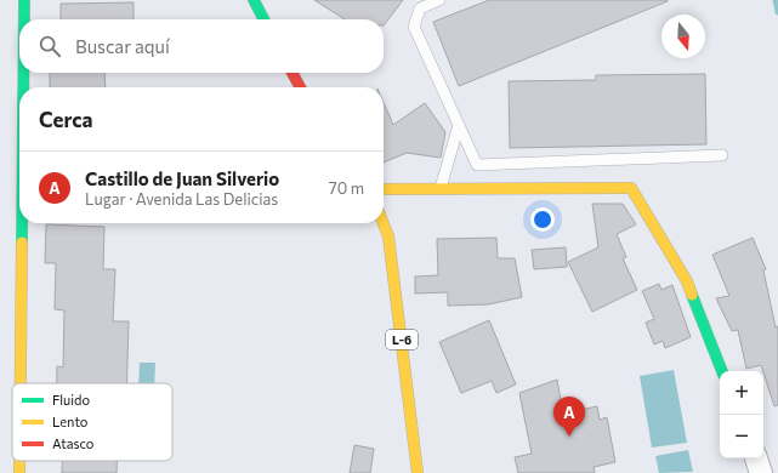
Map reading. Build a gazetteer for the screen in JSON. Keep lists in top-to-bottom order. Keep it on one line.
{"streets":{"street":["L-6"]},"legend":["Fluido","Lento","Atasco"],"north":"bottom","page":{"search":"Buscar aquí","heading":"Cerca","list":[{"mark":"A","name":"Castillo de Juan Silverio","note":"Lugar · Avenida Las Delicias","value":"70 m"}],"map_buttons":["+","−"],"pins":"A"}}
